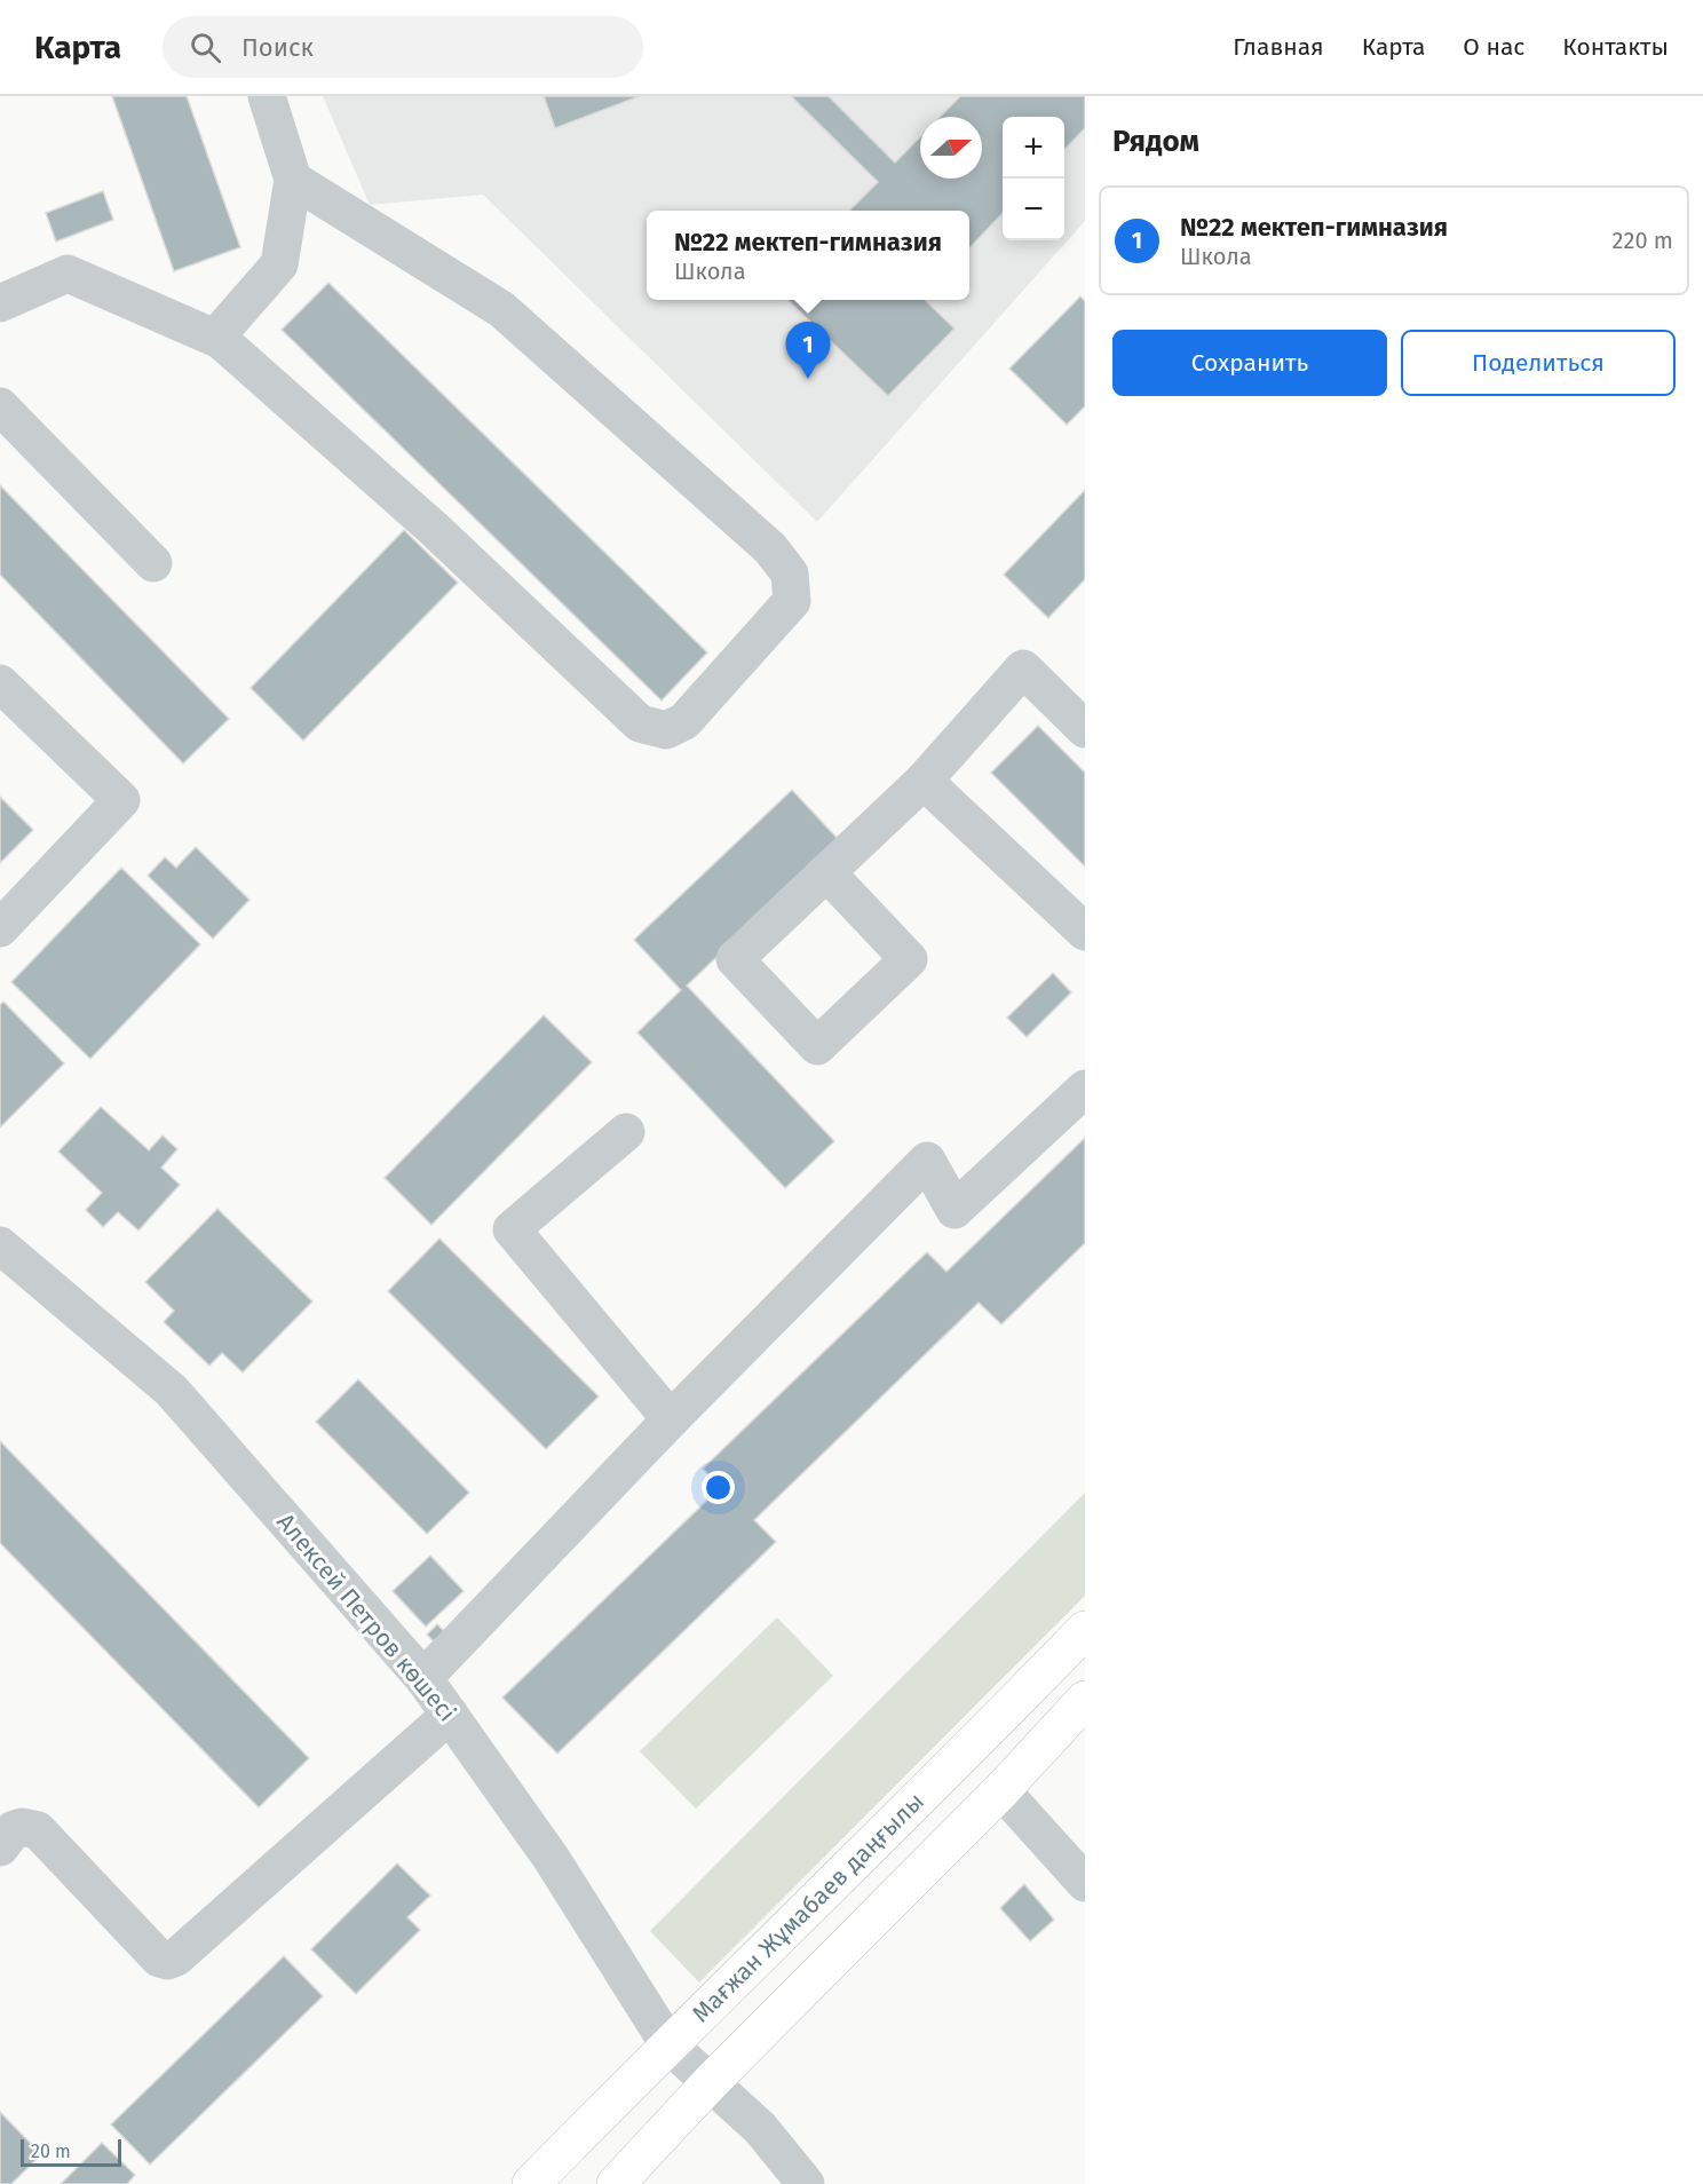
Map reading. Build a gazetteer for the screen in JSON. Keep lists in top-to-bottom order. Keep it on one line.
{"streets":{"main road":["Мағжан Жұмабаев даңғылы"],"street":["Алексей Петров көшесі"]},"crossings":[["Алексей Петров көшесі","Мағжан Жұмабаев даңғылы"]],"scale_bar":"20 m","north":"right","page":{"header":"Карта","search":"Поиск","nav":["Главная","Карта","О нас","Контакты"],"heading":"Рядом","map_buttons":["+","−"],"list":[{"mark":"1","name":"№22 мектеп-гимназия","note":"Школа","value":"220 m"}],"popup":["№22 мектеп-гимназия","Школа"],"buttons":["Сохранить","Поделиться"],"pins":"1","scale":"20 m"}}
